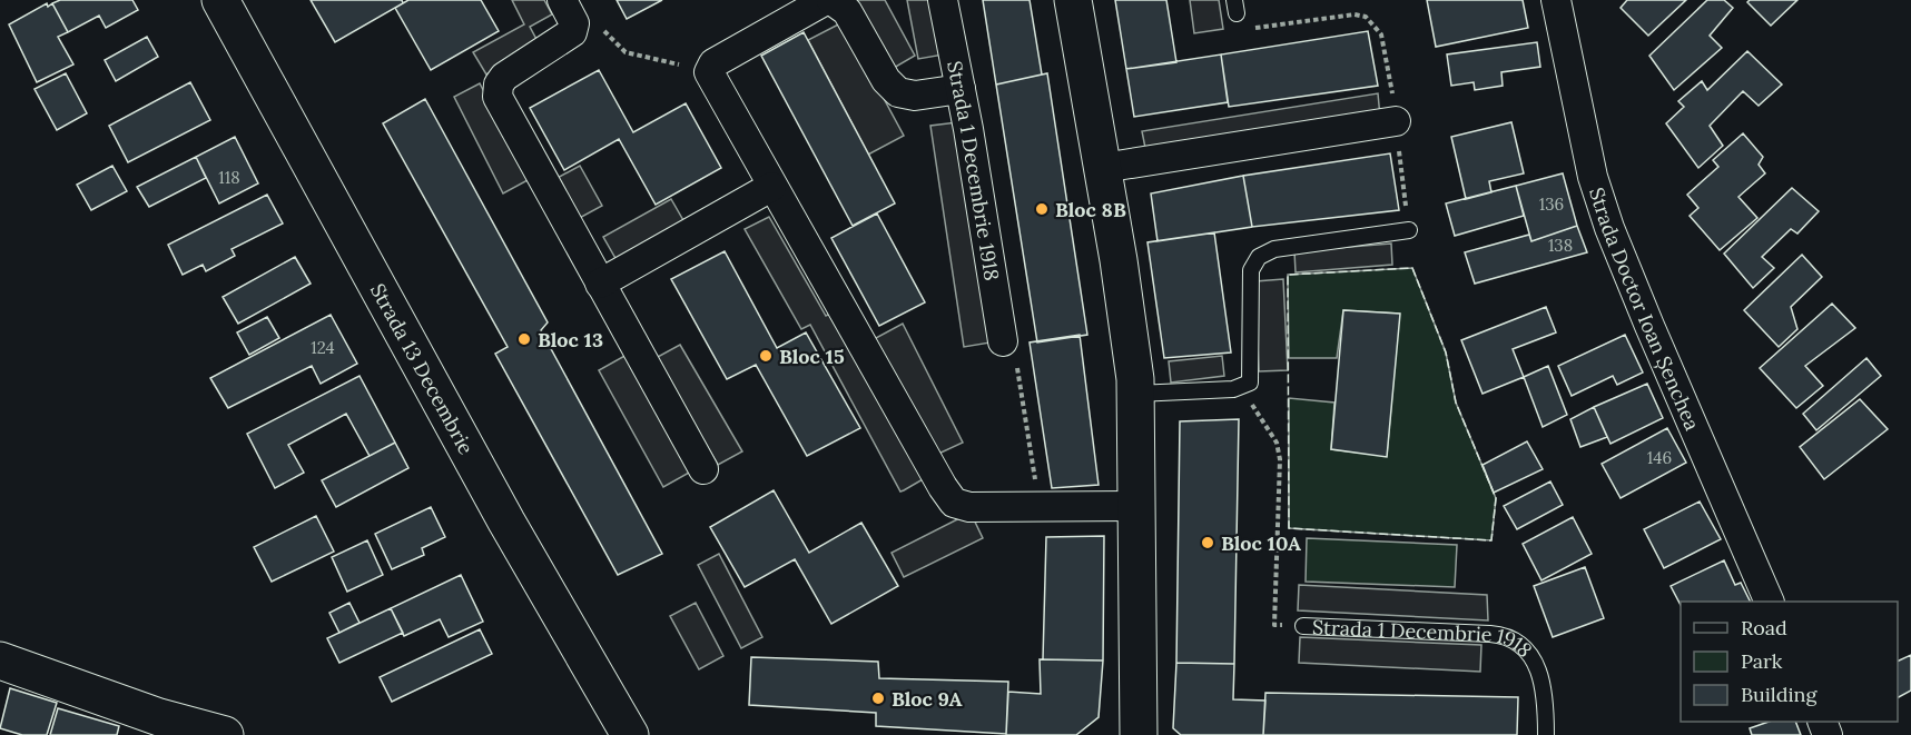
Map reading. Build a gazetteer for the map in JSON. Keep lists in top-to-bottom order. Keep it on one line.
{"streets":{"street":["Strada 1 Decembrie 1918","Strada Doctor Ioan Șenchea","Strada 13 Decembrie"]},"places":["Bloc 8B","Bloc 13","Bloc 15","Bloc 10A","Bloc 9A"],"house_numbers":["118","136","138","124","146"],"legend":["Road","Park","Building"]}
